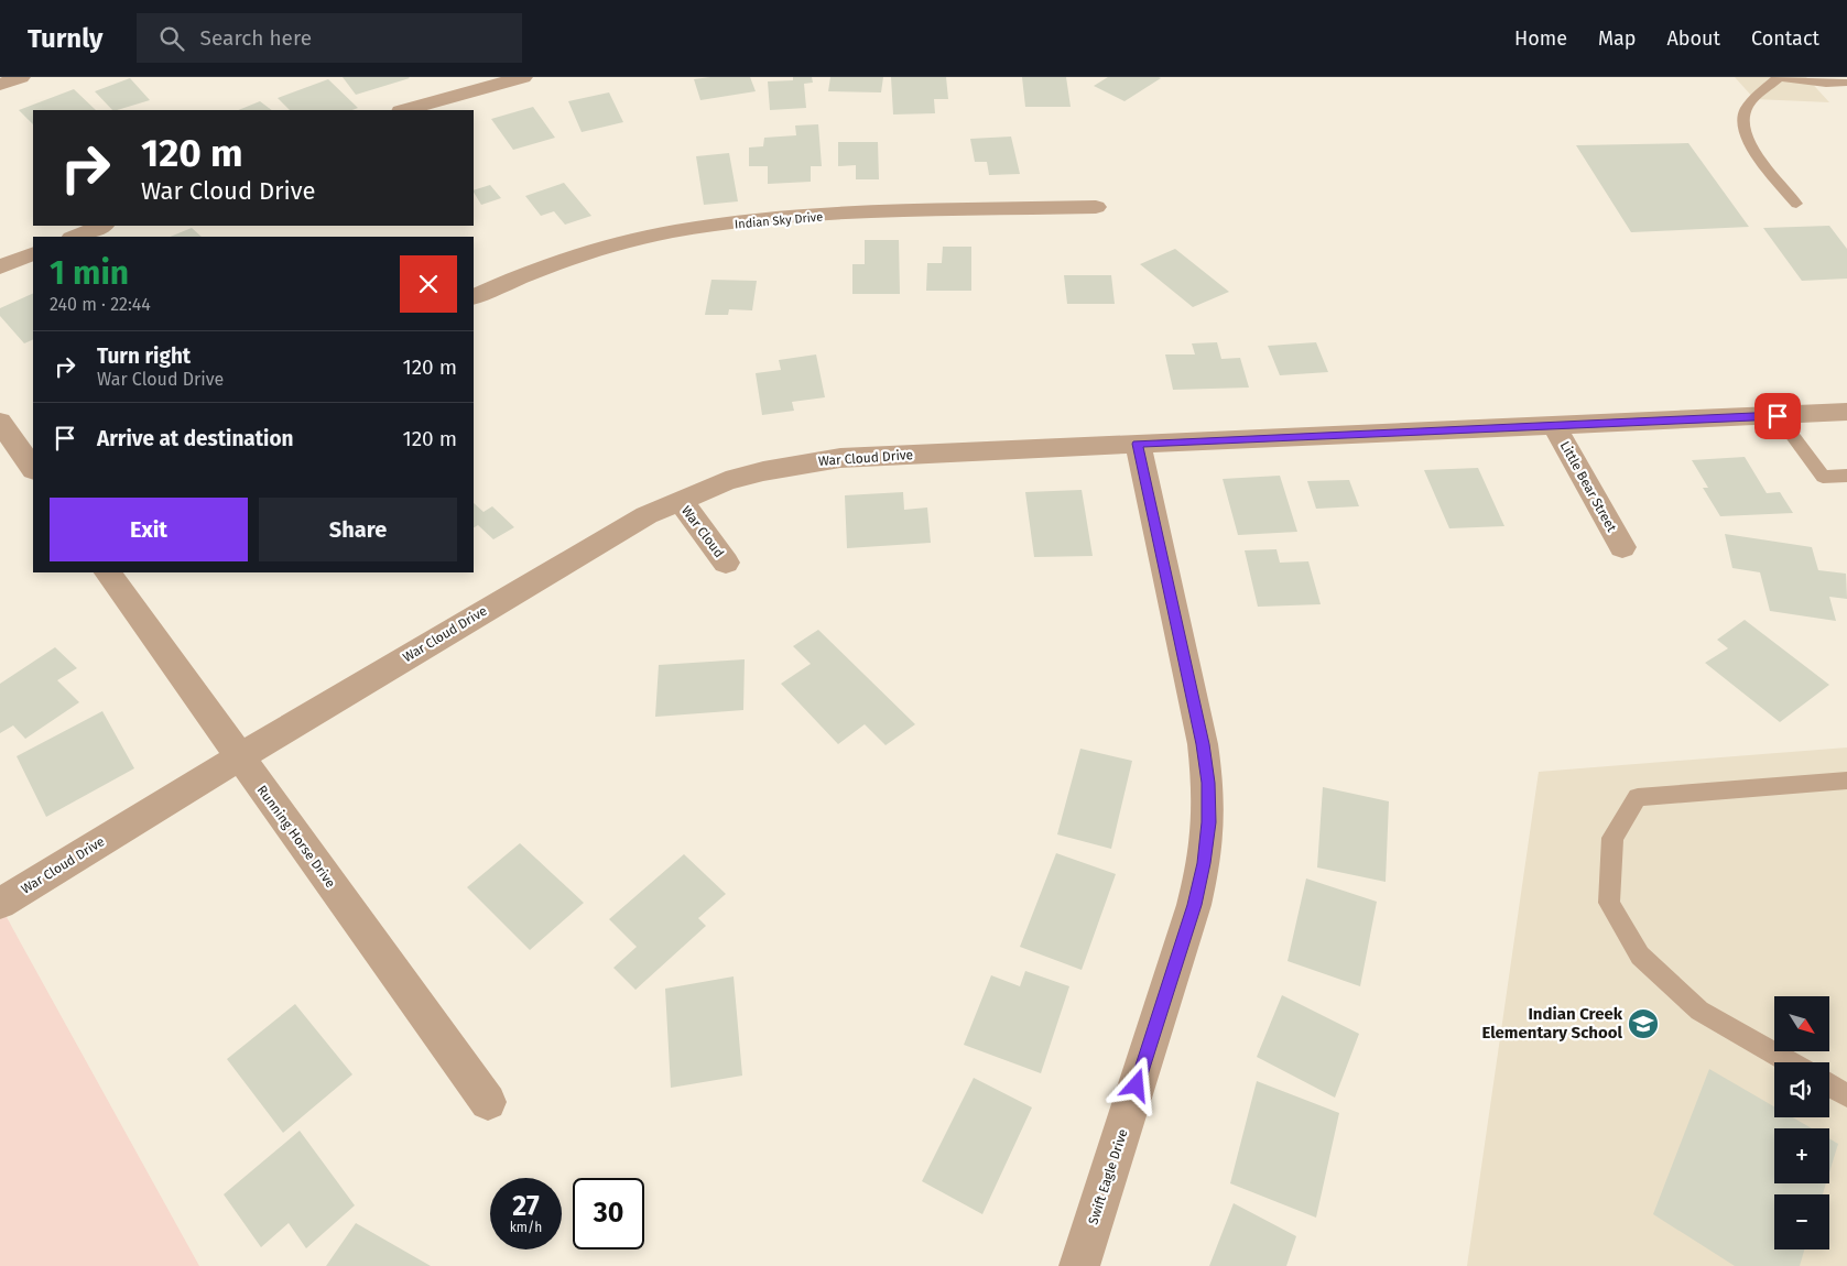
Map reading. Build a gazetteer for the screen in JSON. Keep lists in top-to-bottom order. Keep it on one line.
{"streets":{"street":["Indian Sky Drive","War Cloud Drive","Little Bear Street","War Cloud","Running Horse Drive","Swift Eagle Drive"]},"crossings":[["War Cloud Drive","Little Bear Street"],["War Cloud Drive","War Cloud"],["War Cloud Drive","Running Horse Drive"],["War Cloud Drive","Swift Eagle Drive"]],"places":{"school or university":["Indian Creek Elementary School"]},"north":"bottom right","page":{"header":"Turnly","search":"Search here","nav":["Home","Map","About","Contact"],"turn":["120 m","War Cloud Drive"],"heading":["1 min","240 m · 22:44"],"list":[{"name":"Turn right","note":"War Cloud Drive","value":"120 m"},{"name":"Arrive at destination","value":"120 m"}],"buttons":["Exit","Share"],"map_buttons":["+","−"],"speed":"27 km/h","limit":"30"}}
